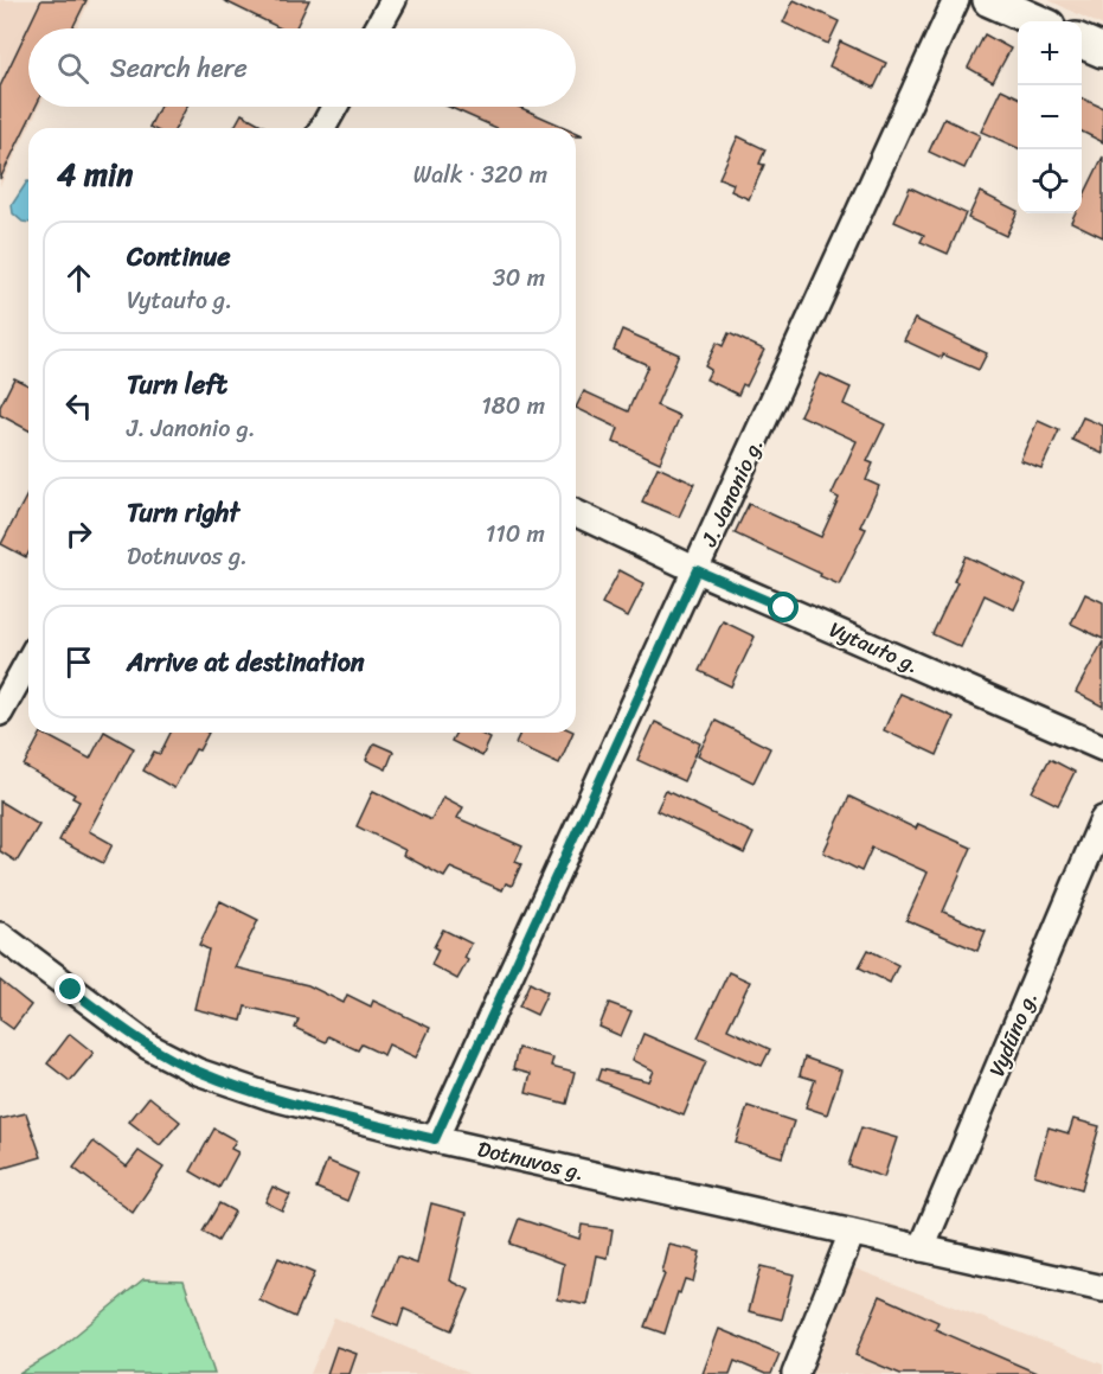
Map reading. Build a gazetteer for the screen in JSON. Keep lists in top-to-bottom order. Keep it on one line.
{"streets":{"street":["J. Janonio g.","Vytauto g.","Vydūno g.","Dotnuvos g."]},"crossings":[["J. Janonio g.","Vytauto g."],["J. Janonio g.","Dotnuvos g."],["Vydūno g.","Dotnuvos g."]],"page":{"map_buttons":["+","−"],"search":"Search here","heading":["4 min","Walk · 320 m"],"list":[["Continue","Vytauto g.","30 m"],["Turn left","J. Janonio g.","180 m"],["Turn right","Dotnuvos g.","110 m"],"Arrive at destination"]}}
